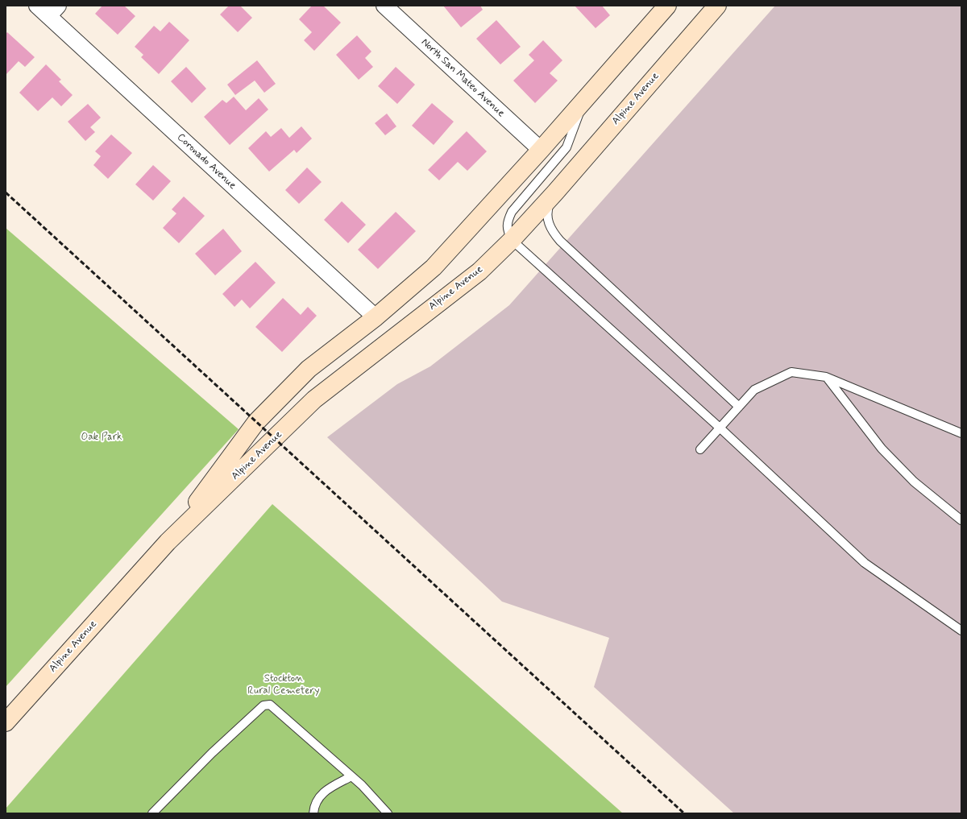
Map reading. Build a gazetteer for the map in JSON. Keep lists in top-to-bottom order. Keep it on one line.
{"streets":{"street":["North San Mateo Avenue","Alpine Avenue","Coronado Avenue"]},"crossings":[["North San Mateo Avenue","Alpine Avenue"],["Alpine Avenue","Coronado Avenue"]],"parks":["Oak Park","Stockton Rural Cemetery"]}
